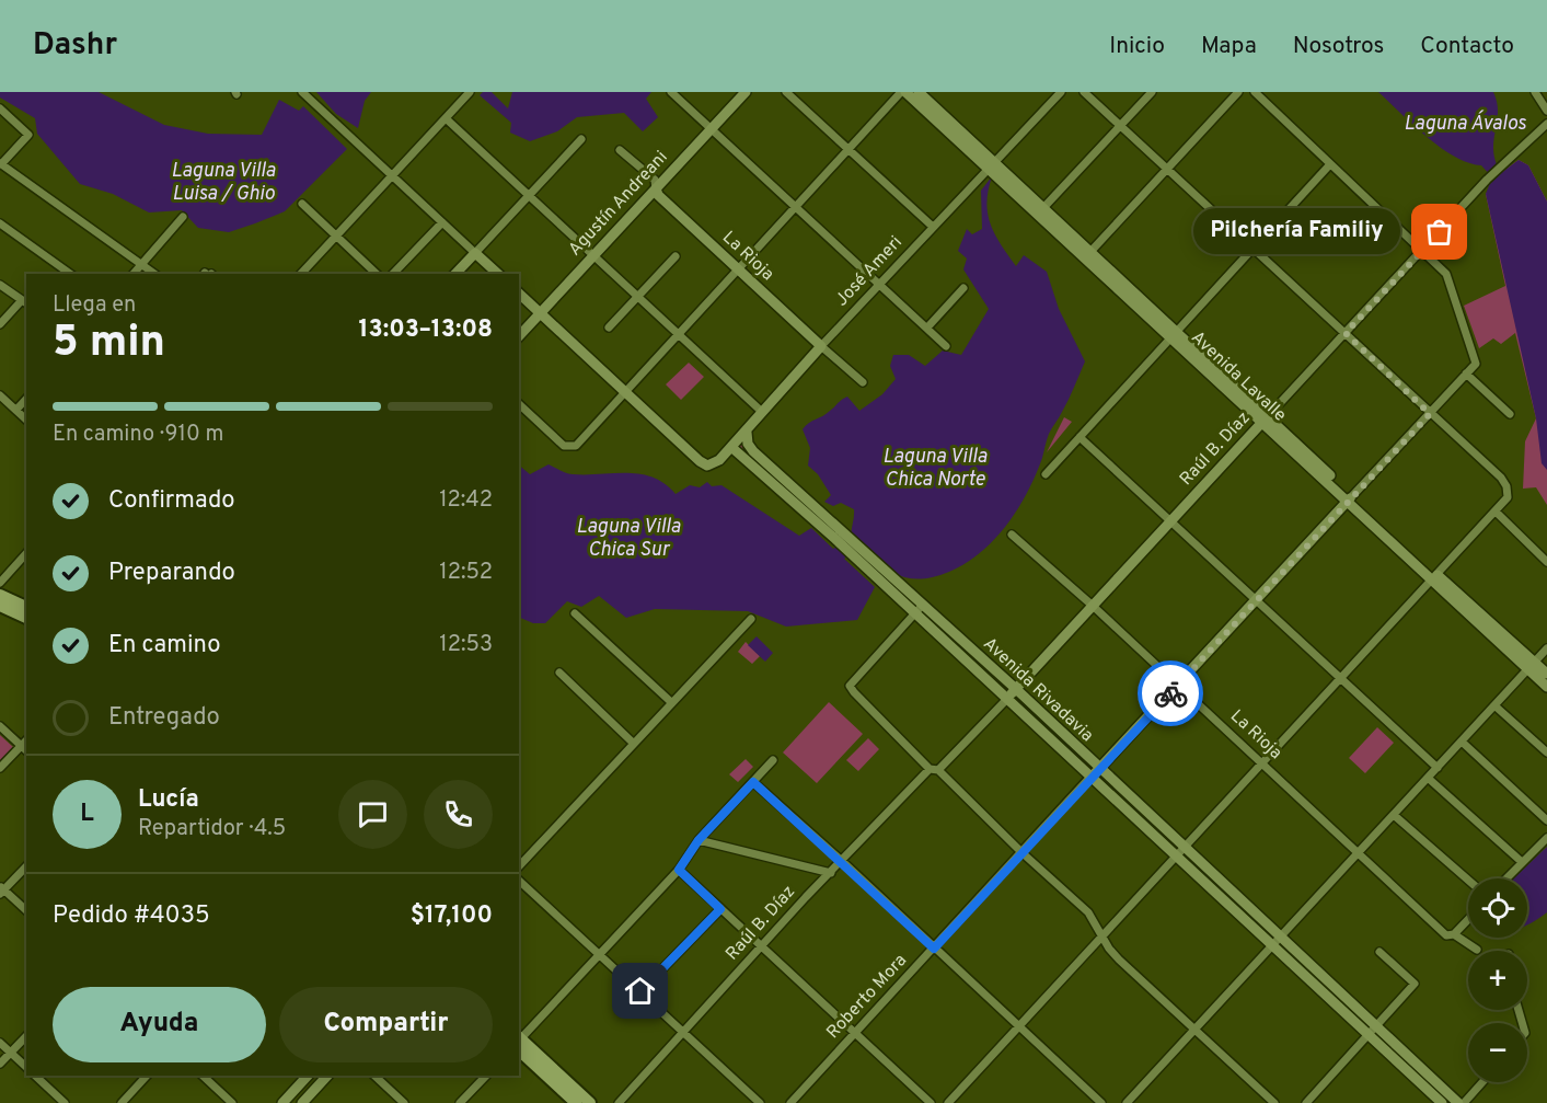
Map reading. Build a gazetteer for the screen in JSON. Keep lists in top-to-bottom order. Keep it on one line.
{"streets":{"street":["Agustín Andreani","La Rioja","José Ameri","Avenida Lavalle","Raúl B. Díaz","Avenida Rivadavia","Roberto Mora"]},"crossings":[["Agustín Andreani","La Rioja"],["La Rioja","José Ameri"],["La Rioja","Raúl B. Díaz"],["La Rioja","Roberto Mora"],["José Ameri","Avenida Lavalle"],["José Ameri","Avenida Rivadavia"],["Avenida Lavalle","Raúl B. Díaz"],["Avenida Lavalle","Roberto Mora"],["Raúl B. Díaz","Avenida Rivadavia"],["Raúl B. Díaz","Roberto Mora"],["Avenida Rivadavia","Roberto Mora"]],"water":["Laguna Ávalos","Laguna Villa Luisa / Ghio","Laguna Villa Chica Norte","Laguna Villa Chica Sur"],"places":["Pilchería Familiy"],"page":{"header":"Dashr","nav":["Inicio","Mapa","Nosotros","Contacto"],"bubble":"Pilchería Familiy","heading":["5 min","Llega en","13:03–13:08"],"panel":["Lucía","Repartidor · 4.5","Pedido #4035","$17,100"],"bar":"En camino · 910 m","list":[["Confirmado","12:42"],["Preparando","12:52"],["En camino","12:53"],"Entregado"],"round":"L","map_buttons":["+","−"],"buttons":["Ayuda","Compartir"]}}
